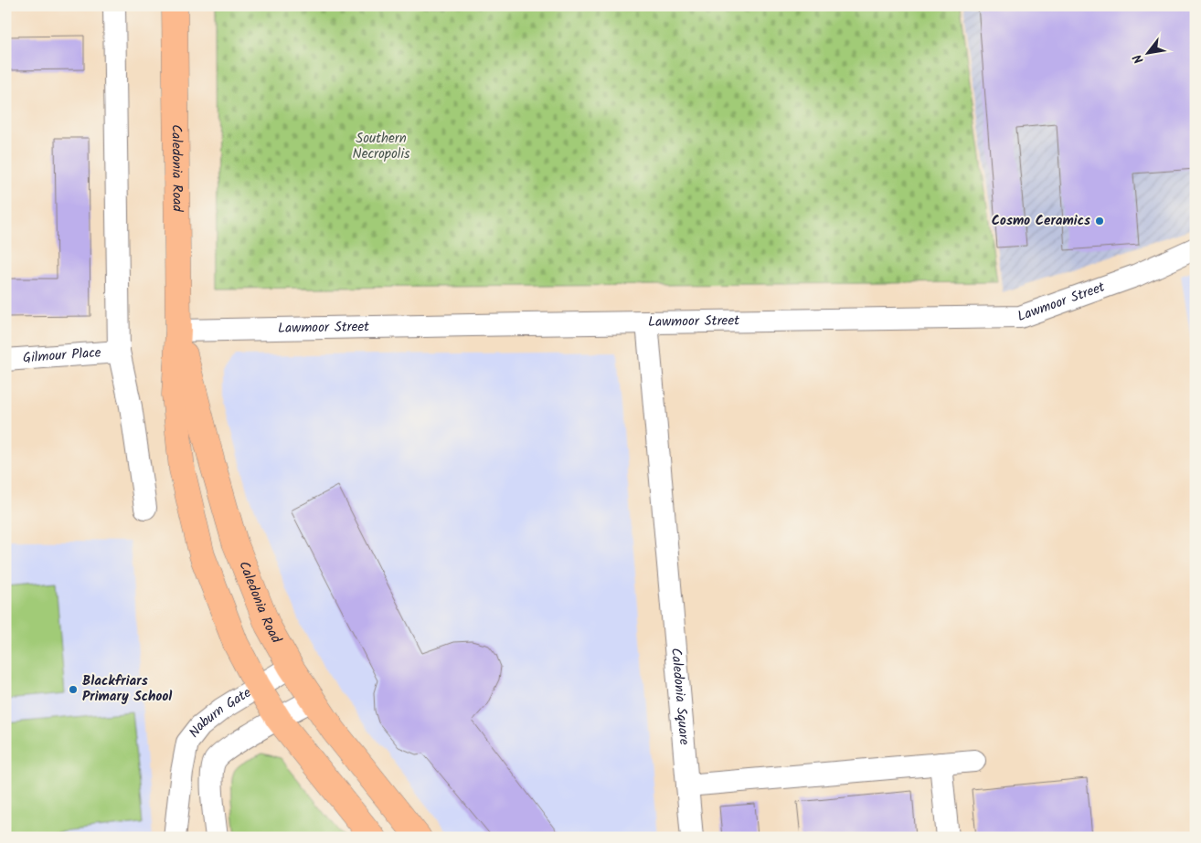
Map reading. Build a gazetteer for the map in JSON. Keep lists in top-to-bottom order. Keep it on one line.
{"streets":{"main road":["Caledonia Road"],"street":["Lawmoor Street","Gilmour Place","Caledonia Square","Naburn Gate"]},"crossings":[["Caledonia Road","Lawmoor Street"],["Caledonia Road","Naburn Gate"],["Lawmoor Street","Caledonia Square"]],"parks":["Southern Necropolis"],"places":["Cosmo Ceramics","Blackfriars Primary School"],"north":"bottom left"}
